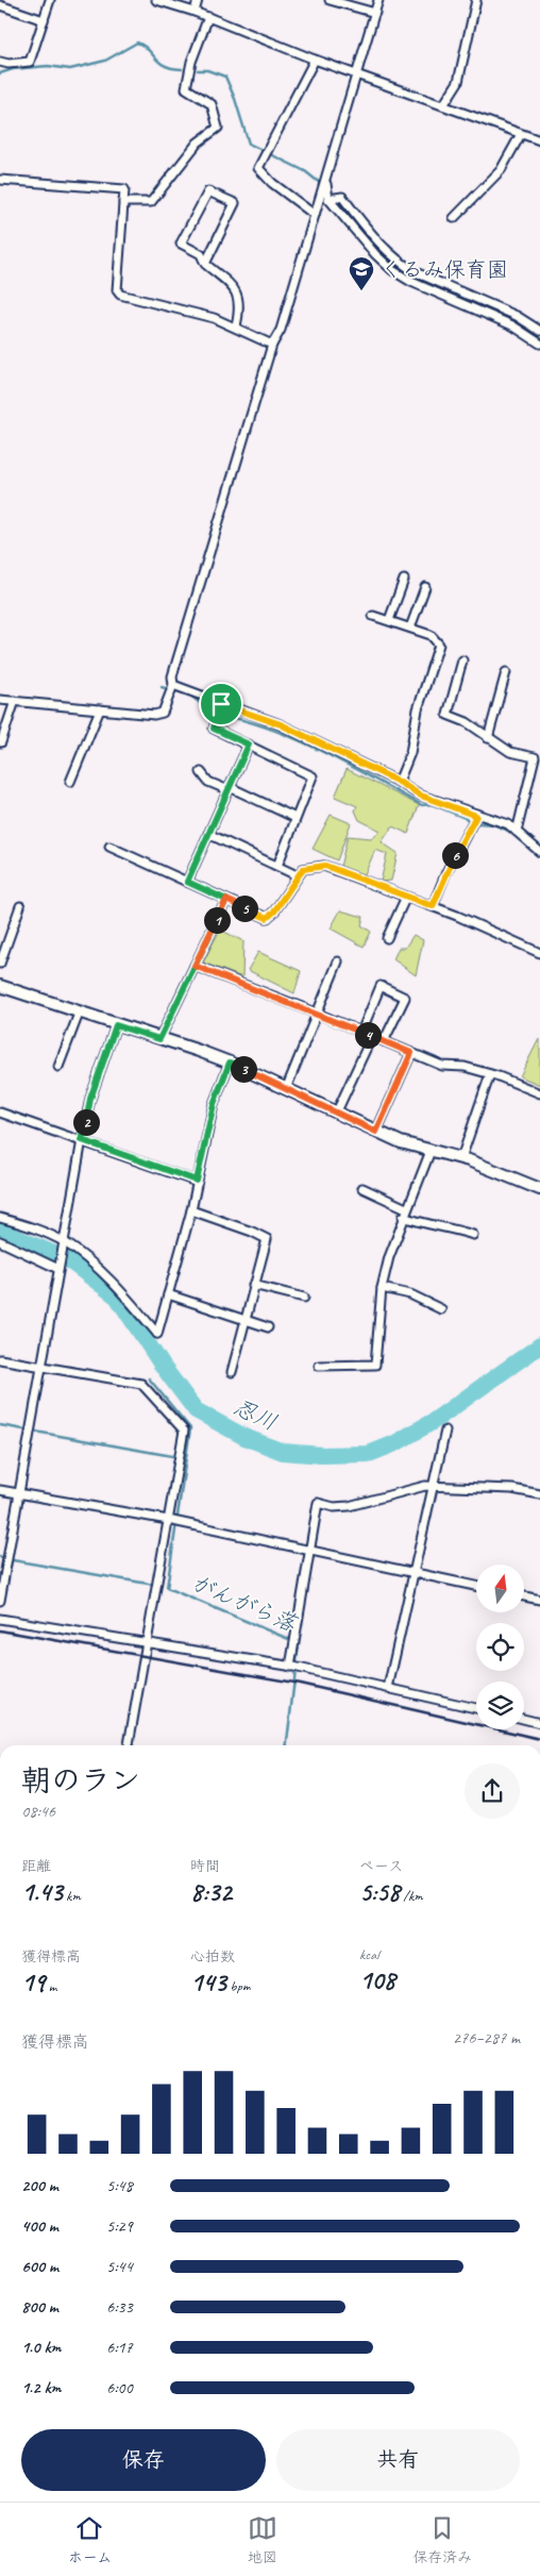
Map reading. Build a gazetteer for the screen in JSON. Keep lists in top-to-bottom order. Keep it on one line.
{"water":["忍川","がんがら落"],"places":{"school or university":["くるみ保育園"]},"north":"top","page":{"pins":["6","5","1","4","3","2"],"heading":["朝のラン","08:46"],"stats":[["距離","1.43 km"],["時間","8:32"],["ペース","5:58 /km"],["獲得標高","19 m"],["心拍数","143 bpm"],["kcal","108"]],"chart":["獲得標高","276–287 m"],"list":[{"name":"200 m","note":"5:48"},{"name":"400 m","note":"5:29"},{"name":"600 m","note":"5:44"},{"name":"800 m","note":"6:33"},{"name":"1.0 km","note":"6:17"},{"name":"1.2 km","note":"6:00"}],"buttons":["保存","共有"],"tabs":["ホーム","地図","保存済み"]}}
